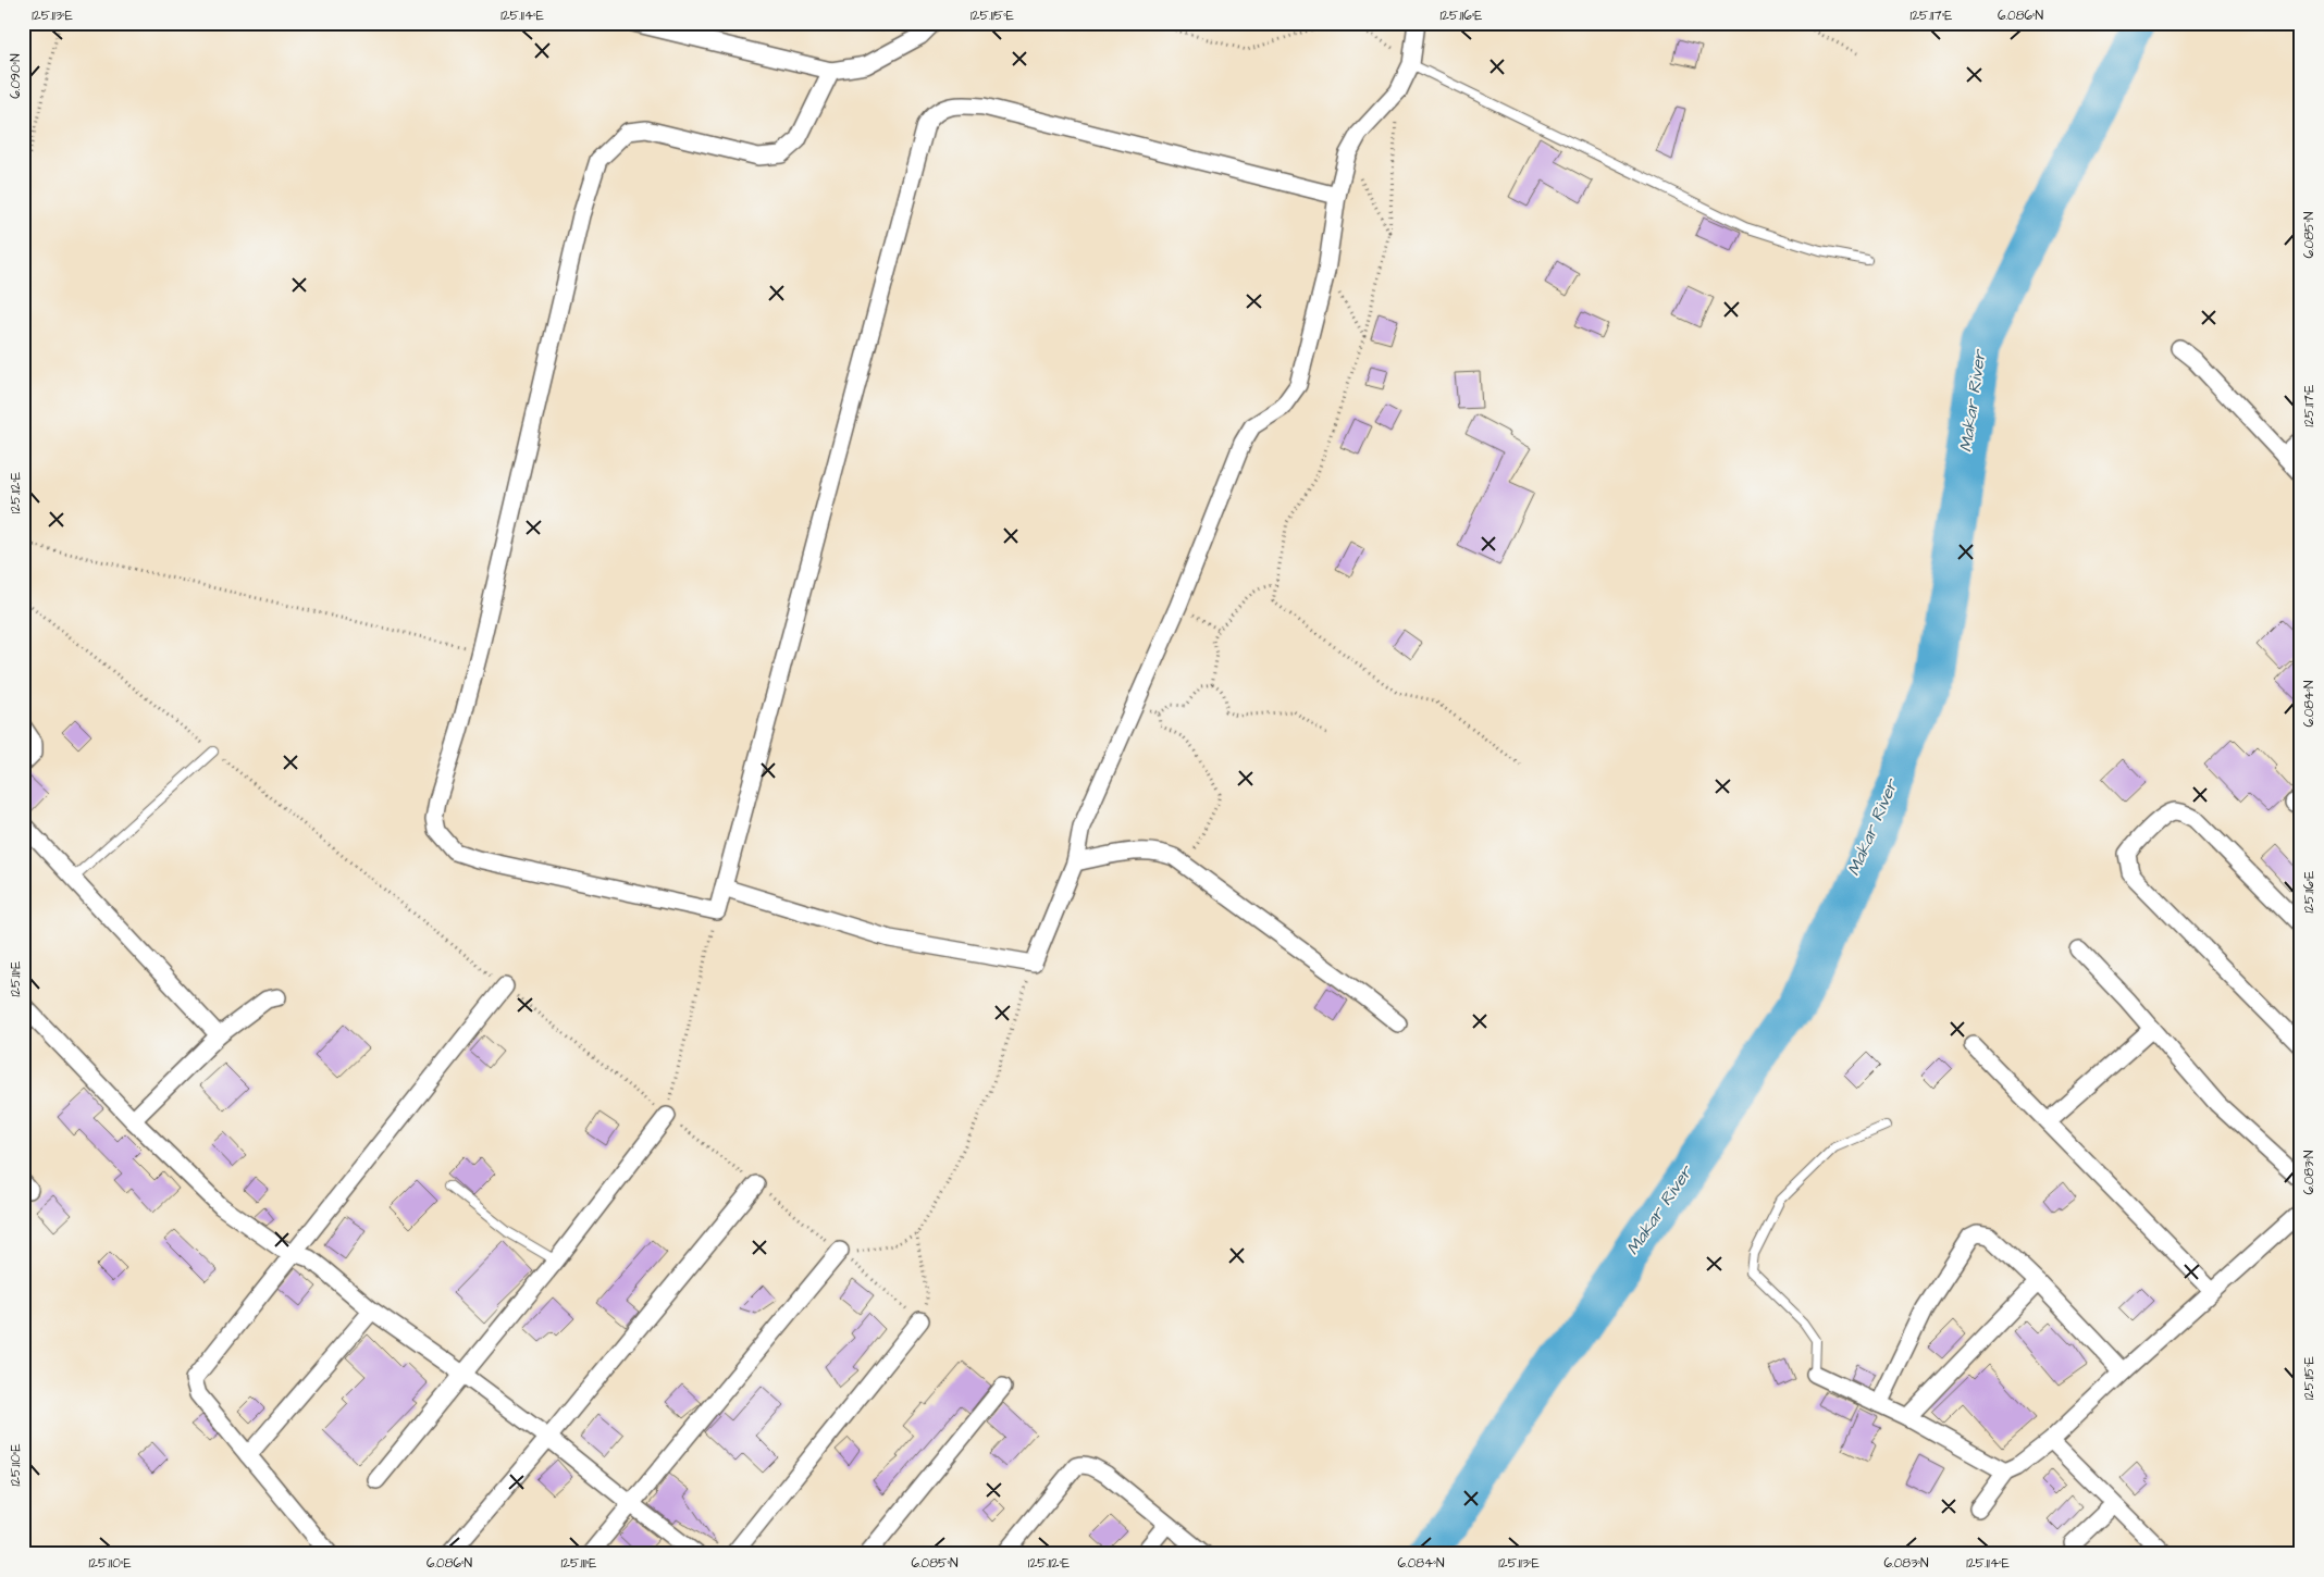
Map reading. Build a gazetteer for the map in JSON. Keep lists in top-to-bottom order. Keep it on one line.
{"water":["Makar River"],"coordinates":["125.113°E","125.114°E","125.115°E","125.116°E","125.117°E","6.086°N","6.090°N","6.085°N","125.112°E","6.084°N","125.111°E","6.083°N","125.110°E"]}
